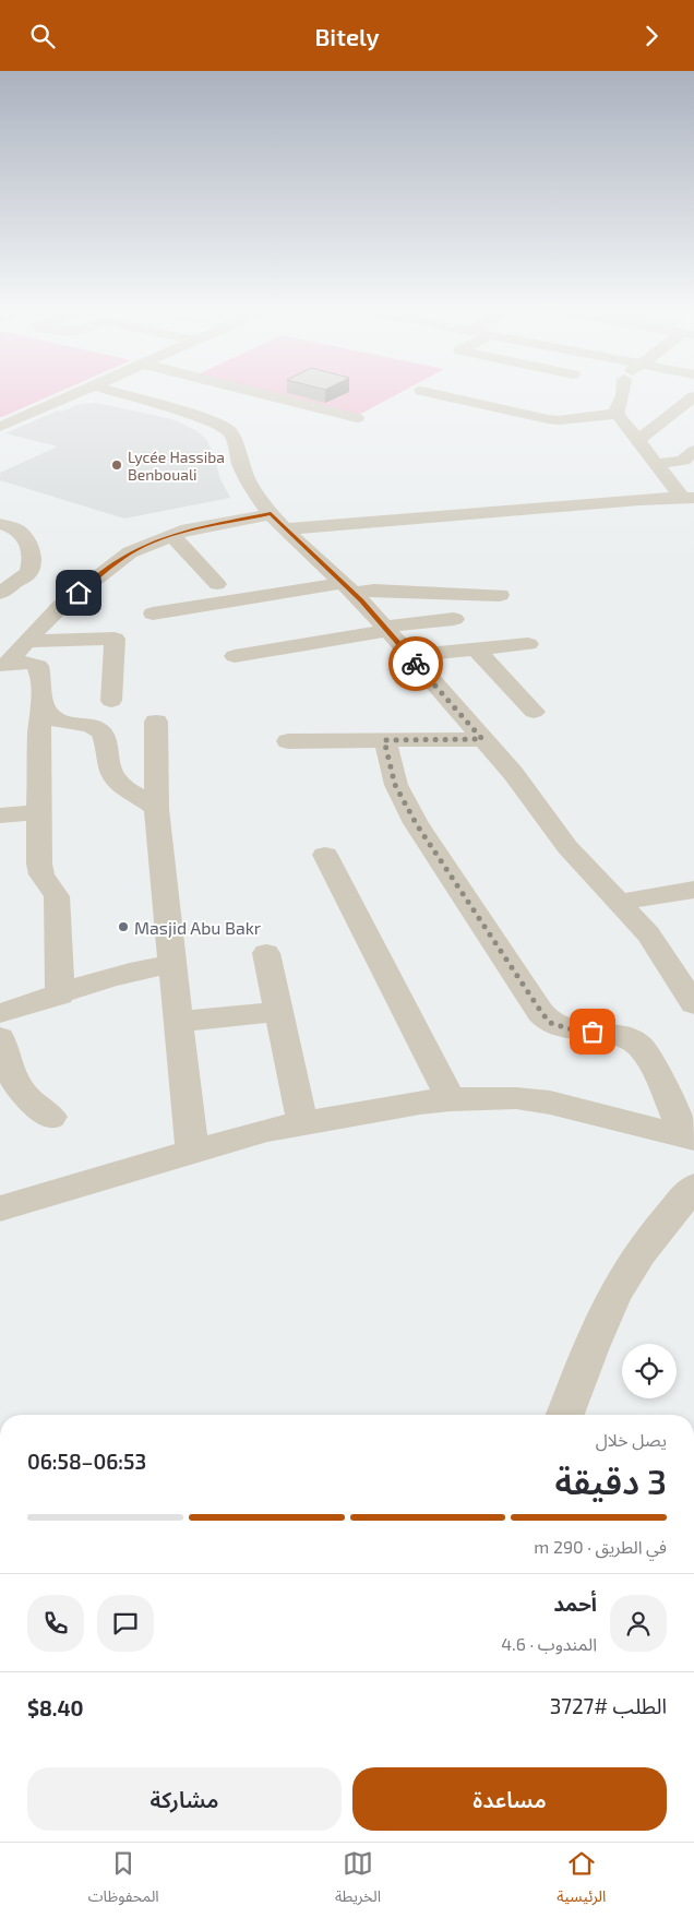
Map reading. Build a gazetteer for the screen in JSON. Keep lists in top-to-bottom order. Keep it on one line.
{"places":["Lycée Hassiba Benbouali","Masjid Abu Bakr"],"page":{"header":"Bitely","heading":["3 دقيقة","يصل خلال","06:53–06:58"],"panel":["أحمد","المندوب · 4.6","الطلب #3727","$8.40"],"bar":"في الطريق · 290 m","buttons":["مساعدة","مشاركة"],"tabs":["الرئيسية","الخريطة","المحفوظات"]}}
